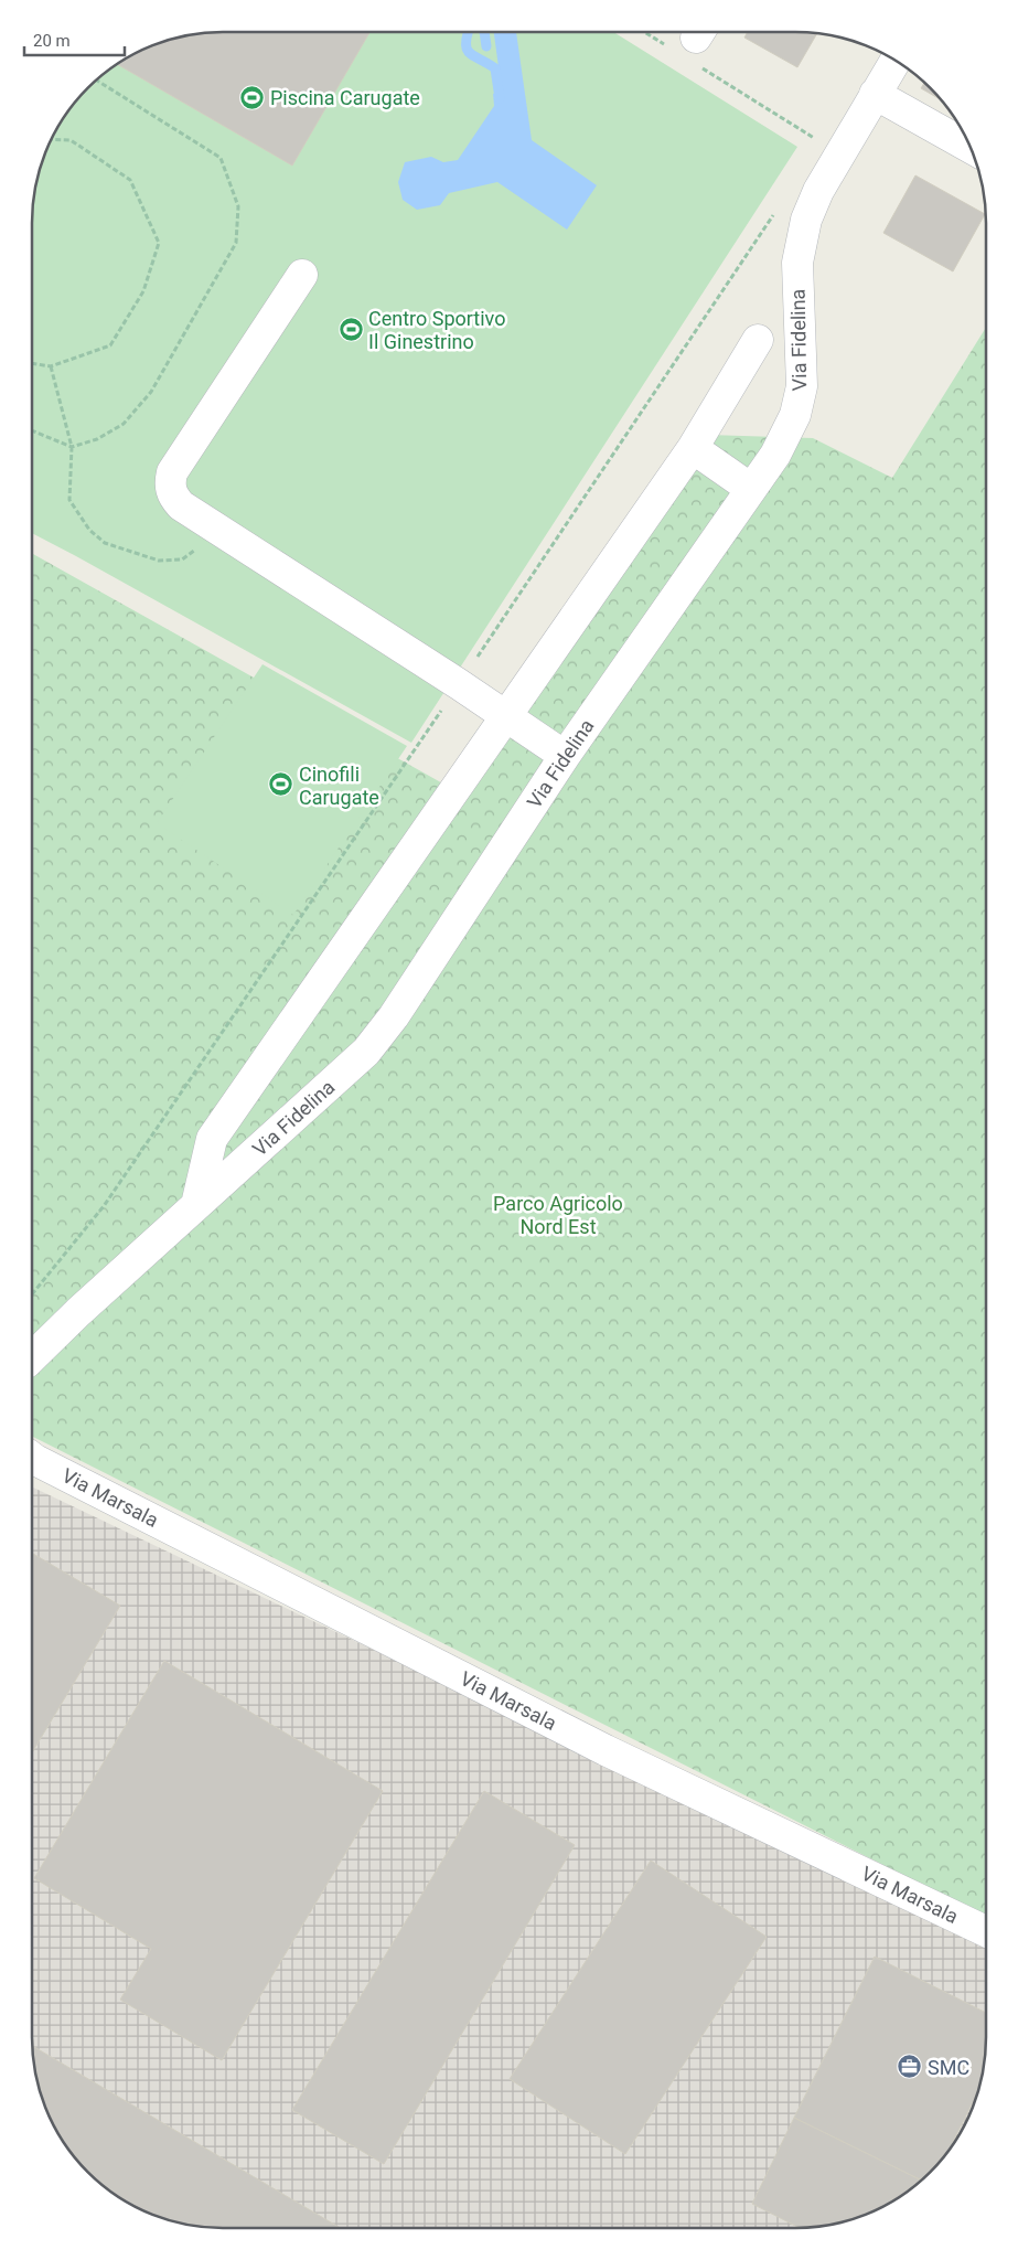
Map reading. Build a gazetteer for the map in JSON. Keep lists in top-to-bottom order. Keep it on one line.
{"streets":{"street":["Via Fidelina","Via Marsala"]},"parks":["Parco Agricolo Nord Est"],"places":{"sports":["Piscina Carugate","Centro Sportivo Il Ginestrino","Cinofili Carugate"],"office":["SMC"]},"scale_bar":"20 m"}
